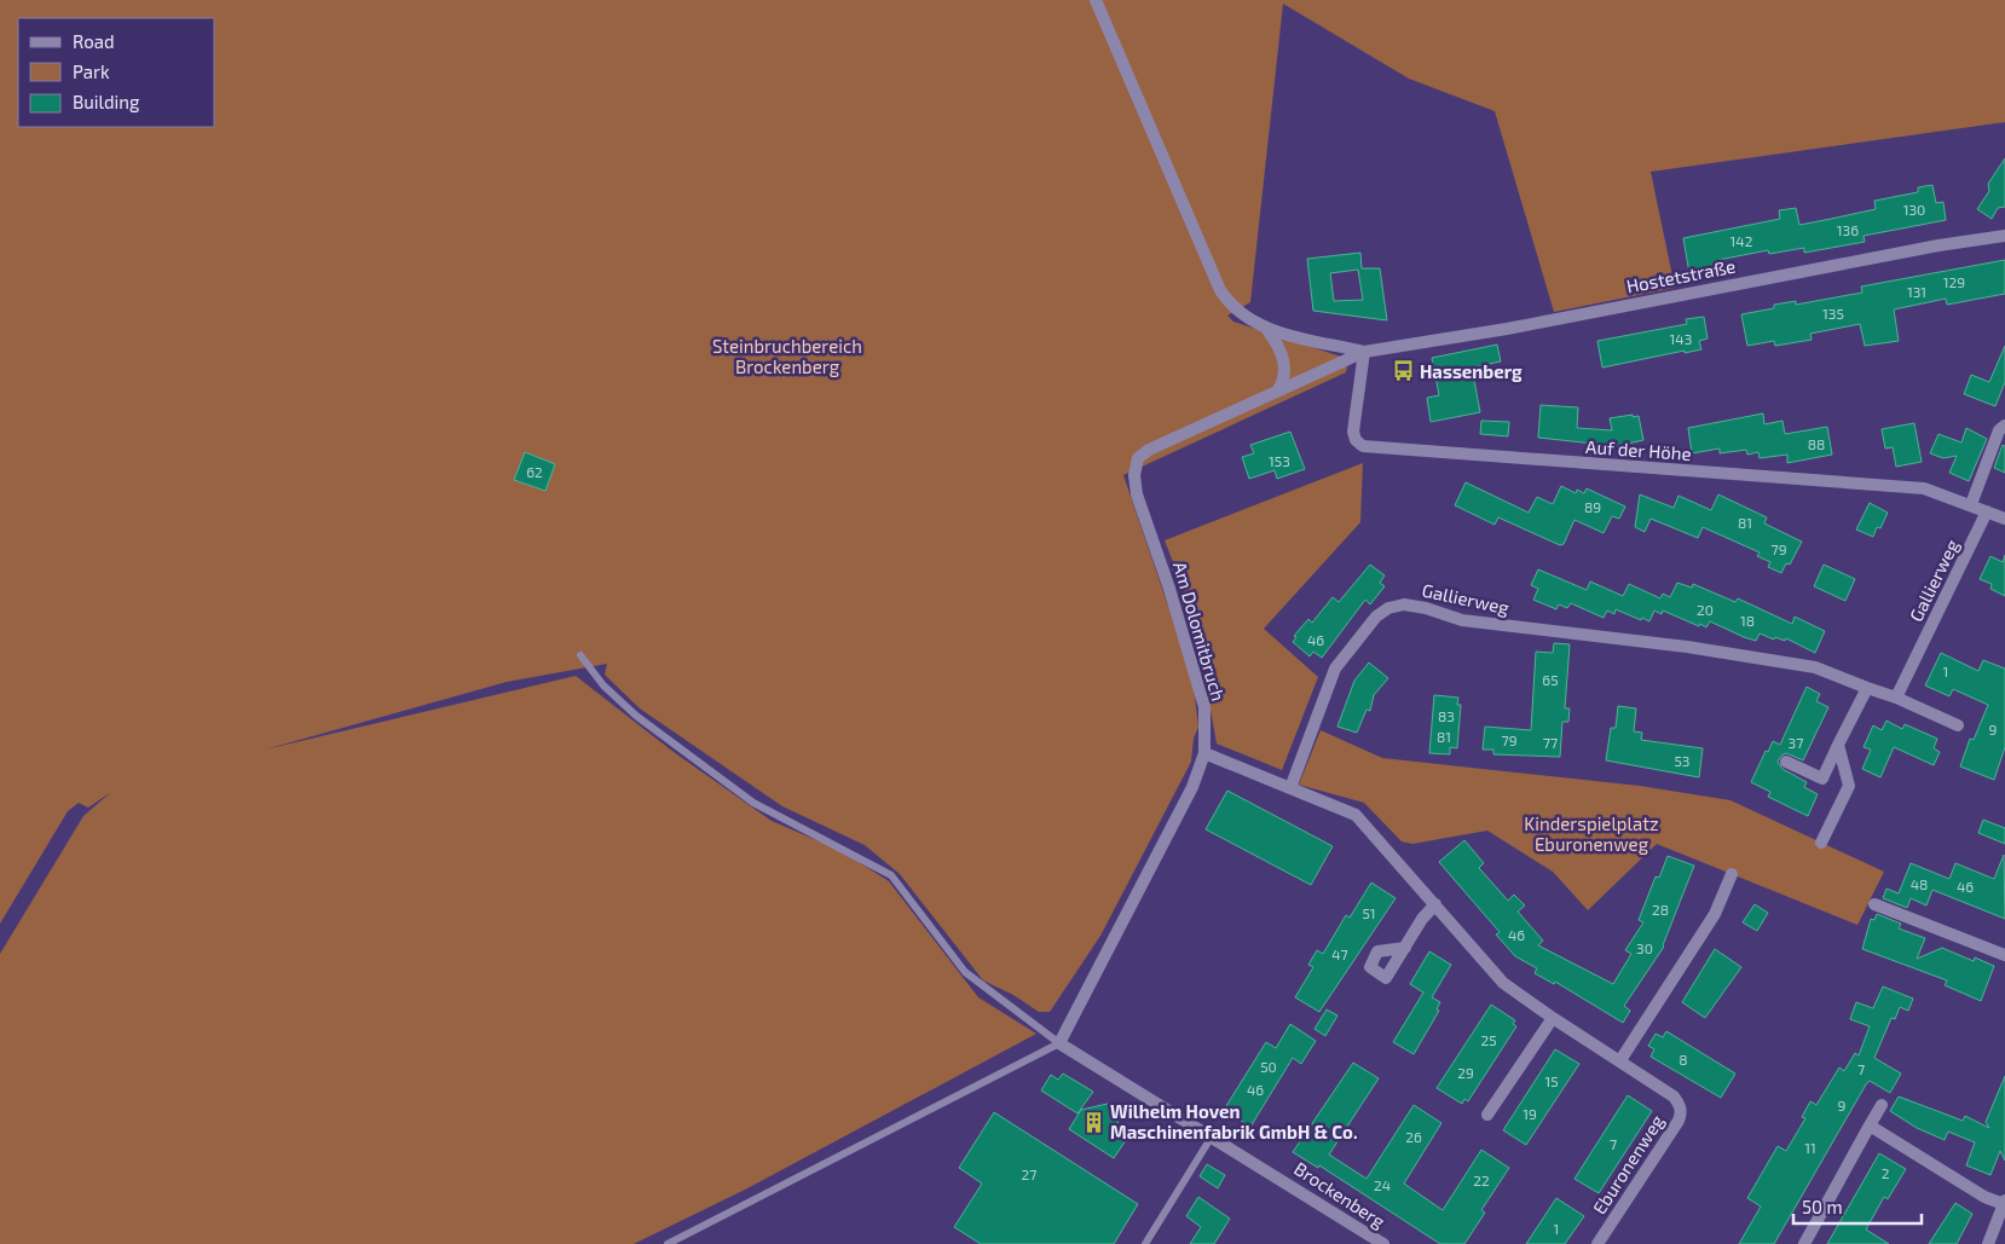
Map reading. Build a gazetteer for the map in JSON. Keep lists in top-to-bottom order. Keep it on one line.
{"streets":{"street":["Hostetstraße","Auf der Höhe","Gallierweg","Am Dolomitbruch","Eburonenweg","Brockenberg"]},"crossings":[["Hostetstraße","Auf der Höhe"],["Hostetstraße","Am Dolomitbruch"],["Auf der Höhe","Gallierweg"],["Gallierweg","Eburonenweg"],["Am Dolomitbruch","Brockenberg"]],"parks":["Steinbruchbereich Brockenberg","Kinderspielplatz Eburonenweg"],"places":{"bus stop":["Hassenberg"],"building":["Wilhelm Hoven Maschinenfabrik GmbH & Co."]},"house_numbers":["130","136","142","129","131","135","143","88","153","62","89","81","79","20","18","46","1","65","83","9","81","79","77","37","53","48","46","28","51","46","30","47","25","8","50","7","29","15","46","9","19","26","7","11","2","27","22","24","1"],"legend":["Road","Park","Building"],"scale_bar":"50 m"}
